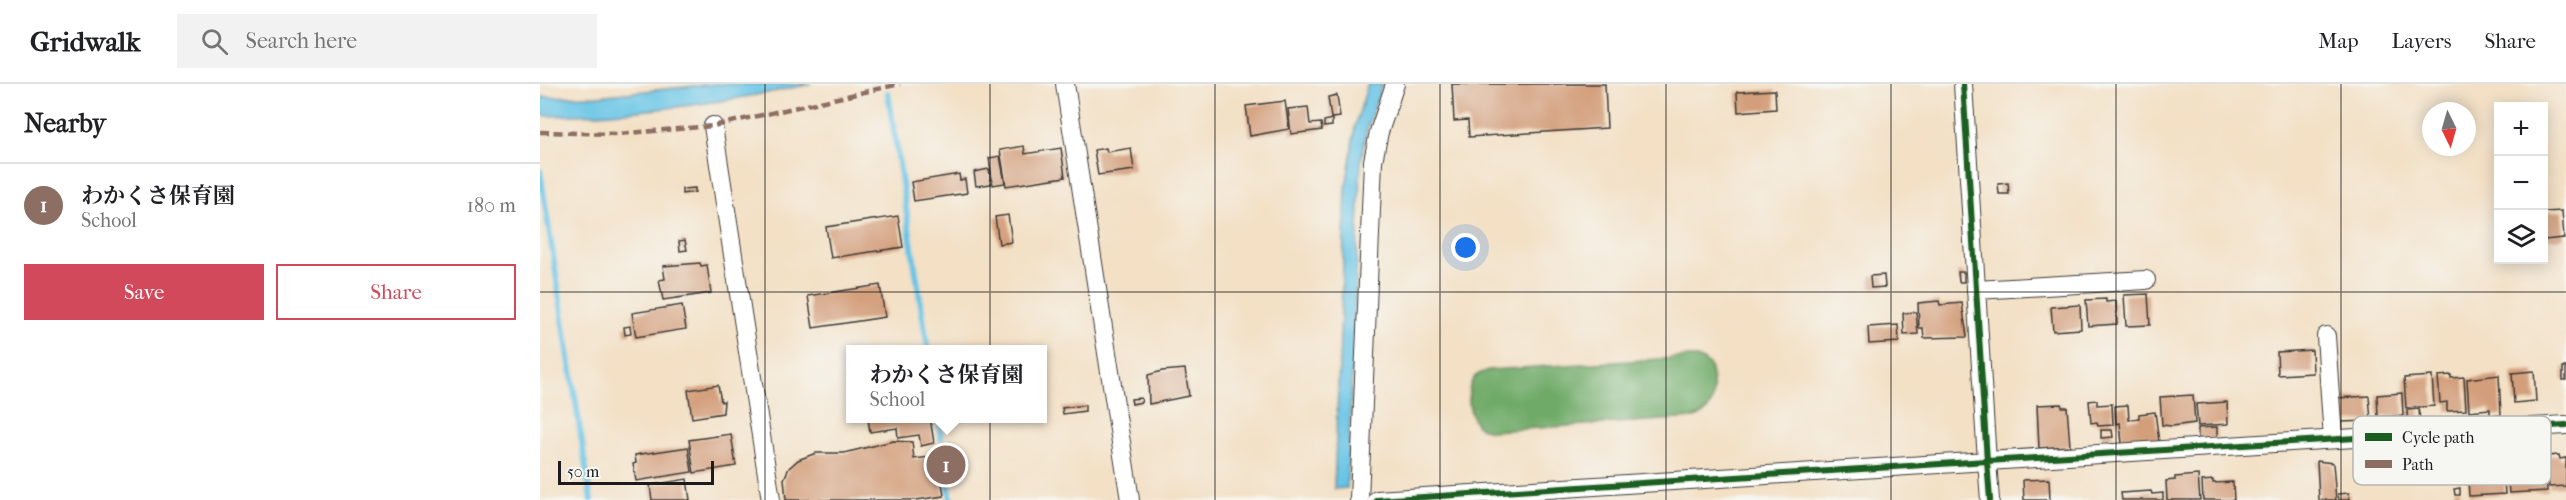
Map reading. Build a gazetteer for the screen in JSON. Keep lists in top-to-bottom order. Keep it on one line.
{"legend":["Cycle path","Path"],"scale_bar":"50 m","north":"bottom","page":{"header":"Gridwalk","search":"Search here","nav":["Map","Layers","Share"],"heading":"Nearby","map_buttons":["+","−"],"list":[{"mark":"1","name":"わかくさ保育園","note":"School","value":"180 m"}],"buttons":["Save","Share"],"popup":["わかくさ保育園","School"],"pins":"1","scale":"50 m"}}
